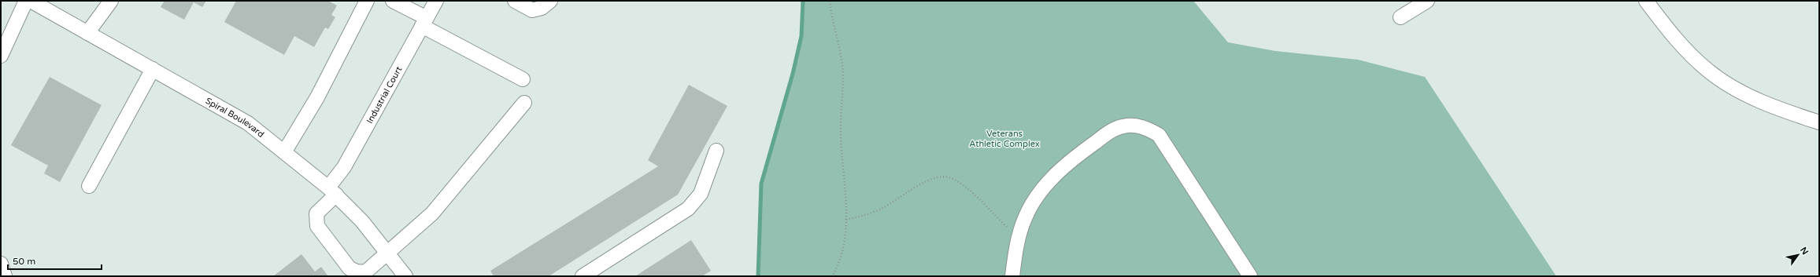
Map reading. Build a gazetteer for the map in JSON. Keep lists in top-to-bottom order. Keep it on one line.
{"streets":{"street":["Industrial Court","Spiral Boulevard"]},"crossings":[["Industrial Court","Spiral Boulevard"]],"parks":["Veterans Athletic Complex"],"scale_bar":"50 m","north":"top right"}
